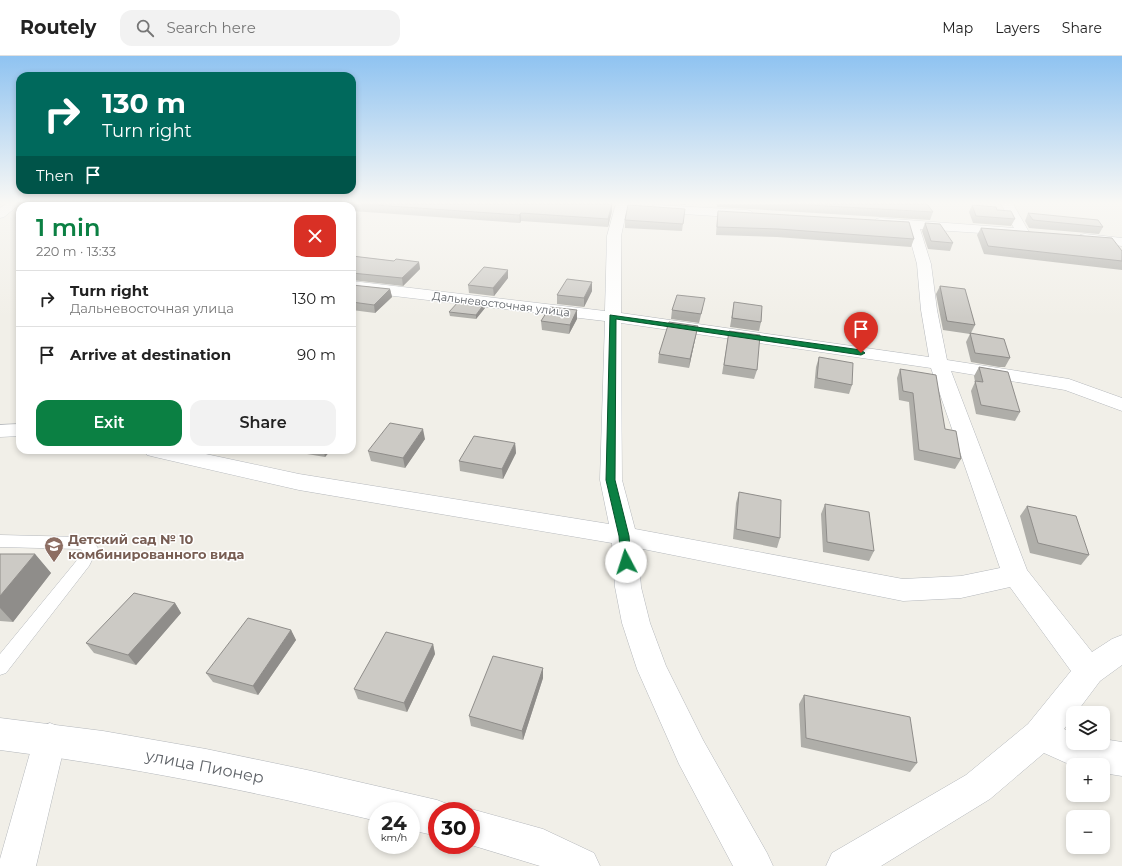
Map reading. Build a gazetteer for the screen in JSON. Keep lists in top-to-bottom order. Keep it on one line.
{"streets":{"street":["Дальневосточная улица","улица Пионер"]},"places":{"school or university":["Детский сад № 10 комбинированного вида"]},"page":{"header":"Routely","search":"Search here","nav":["Map","Layers","Share"],"turn":["130 m","Turn right"],"then":"Then","heading":["1 min","220 m · 13:33"],"list":[{"name":"Turn right","note":"Дальневосточная улица","value":"130 m"},{"name":"Arrive at destination","value":"90 m"}],"buttons":["Exit","Share"],"map_buttons":["+","−"],"speed":"24 km/h","limit":"30"}}
